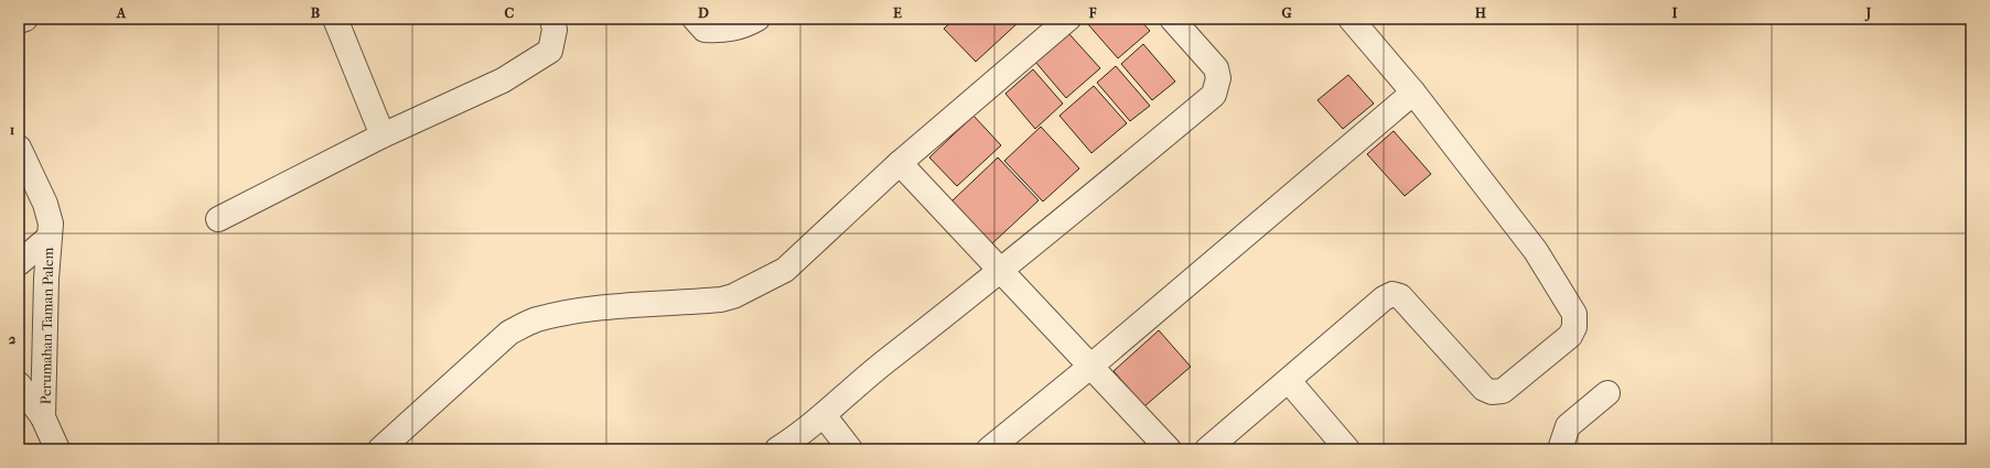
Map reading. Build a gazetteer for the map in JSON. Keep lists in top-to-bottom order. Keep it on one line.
{"streets":{"street":["Perumahan Taman Palem"]},"grid":{"columns":["A","B","C","D","E","F","G","H","I","J"],"rows":["1","2"]}}
